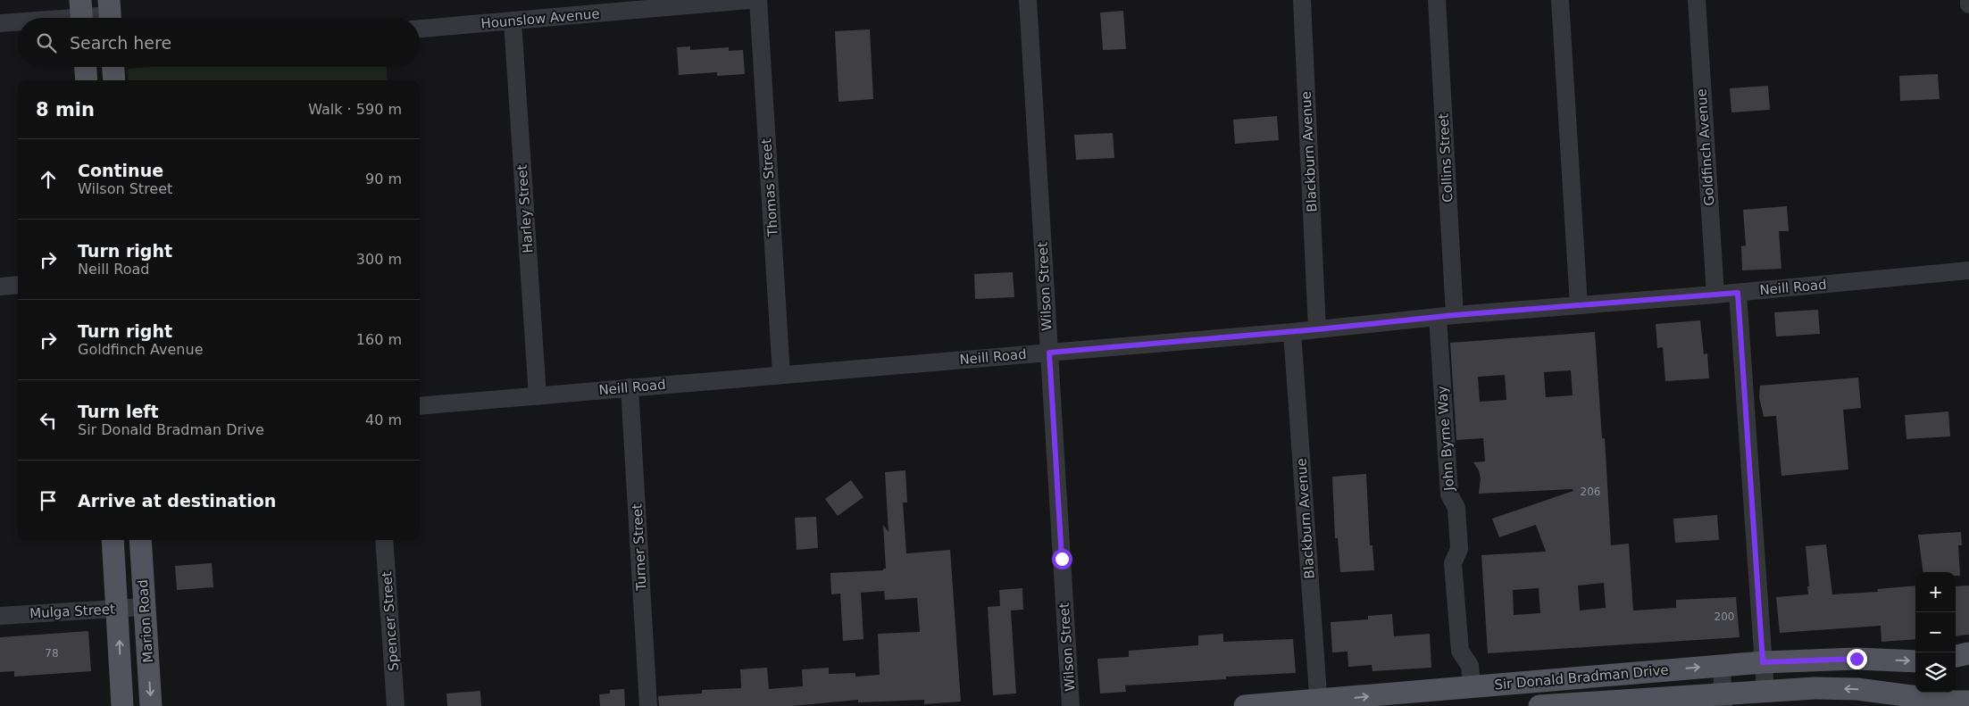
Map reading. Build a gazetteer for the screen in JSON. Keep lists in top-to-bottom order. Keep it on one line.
{"streets":{"main road":["Marion Road","Sir Donald Bradman Drive"],"street":["Hounslow Avenue","Goldfinch Avenue","Blackburn Avenue","Collins Street","Thomas Street","Harley Street","Wilson Street","Neill Road","John Byrne Way","Turner Street","Mulga Street","Spencer Street"]},"crossings":[["Hounslow Avenue","Harley Street"],["Goldfinch Avenue","Neill Road"],["Blackburn Avenue","Neill Road"],["Blackburn Avenue","Sir Donald Bradman Drive"],["Collins Street","Neill Road"],["Collins Street","John Byrne Way"],["Thomas Street","Neill Road"],["Harley Street","Neill Road"],["Wilson Street","Neill Road"],["Neill Road","John Byrne Way"],["Neill Road","Turner Street"],["John Byrne Way","Sir Donald Bradman Drive"],["Mulga Street","Marion Road"]],"house_numbers":["206","200","78"],"page":{"search":"Search here","heading":["8 min","Walk · 590 m"],"list":[["Continue","Wilson Street","90 m"],["Turn right","Neill Road","300 m"],["Turn right","Goldfinch Avenue","160 m"],["Turn left","Sir Donald Bradman Drive","40 m"],"Arrive at destination"],"map_buttons":["+","−"]}}
